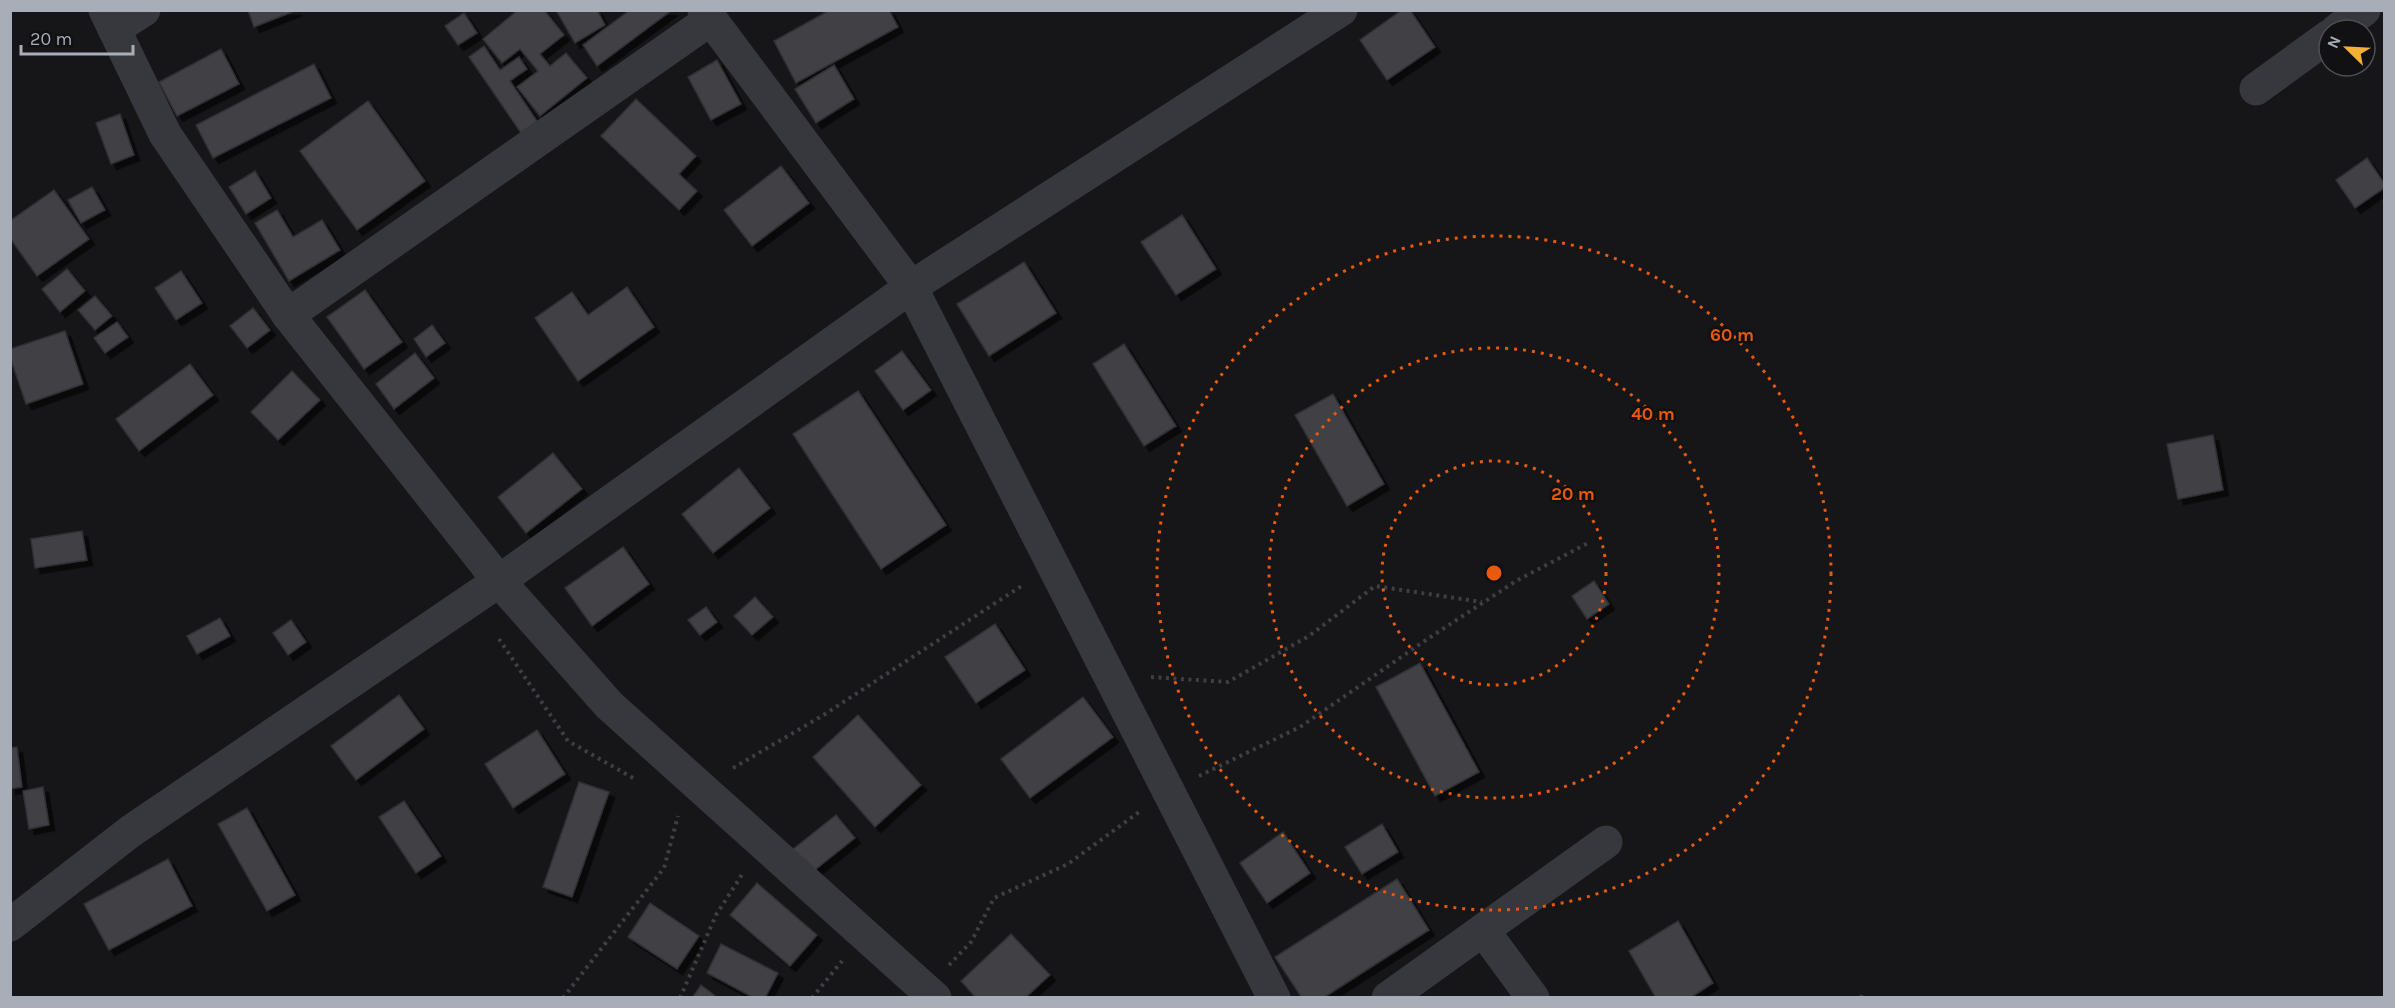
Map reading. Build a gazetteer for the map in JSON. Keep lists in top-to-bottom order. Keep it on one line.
{"scale_bar":"20 m","north":"top left","rings":["60 m","40 m","20 m"]}
